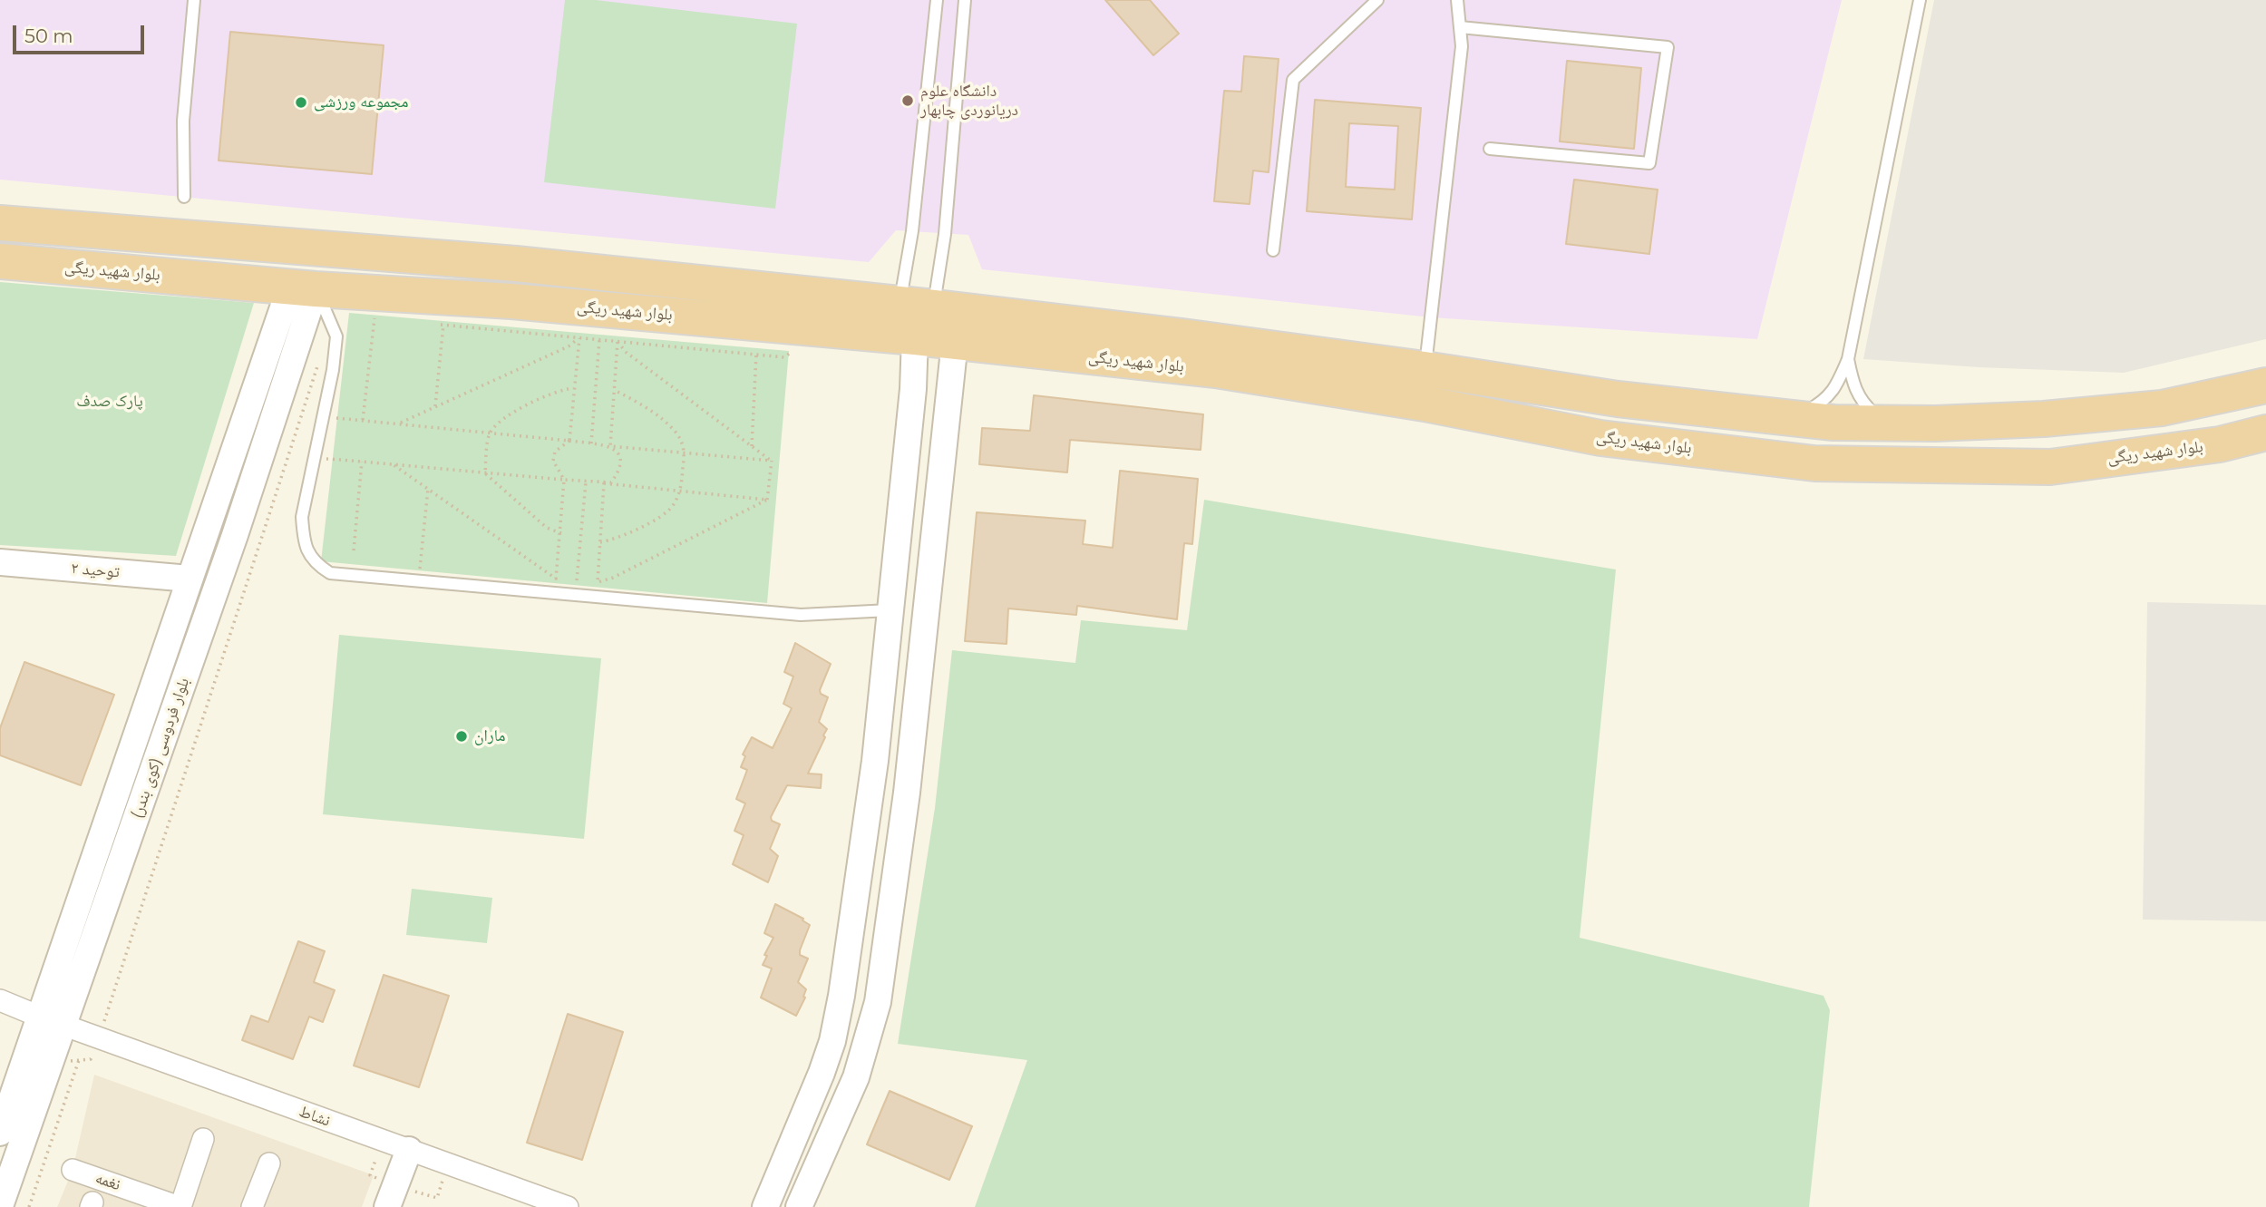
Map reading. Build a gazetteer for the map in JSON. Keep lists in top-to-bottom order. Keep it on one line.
{"streets":{"highway":["بلوار شهید ریگی"],"street":["توحید ۲","بلوار فردوسی (کوی بندر)","نشاط","نغمه"]},"crossings":[["بلوار شهید ریگی","بلوار فردوسی (کوی بندر)"],["توحید ۲","بلوار فردوسی (کوی بندر)"],["بلوار فردوسی (کوی بندر)","نشاط"]],"parks":["پارک صدف"],"places":["دانشگاه علوم دریانوردی چابهار","مجموعه ورزشی","ماران"],"scale_bar":"50 m"}
